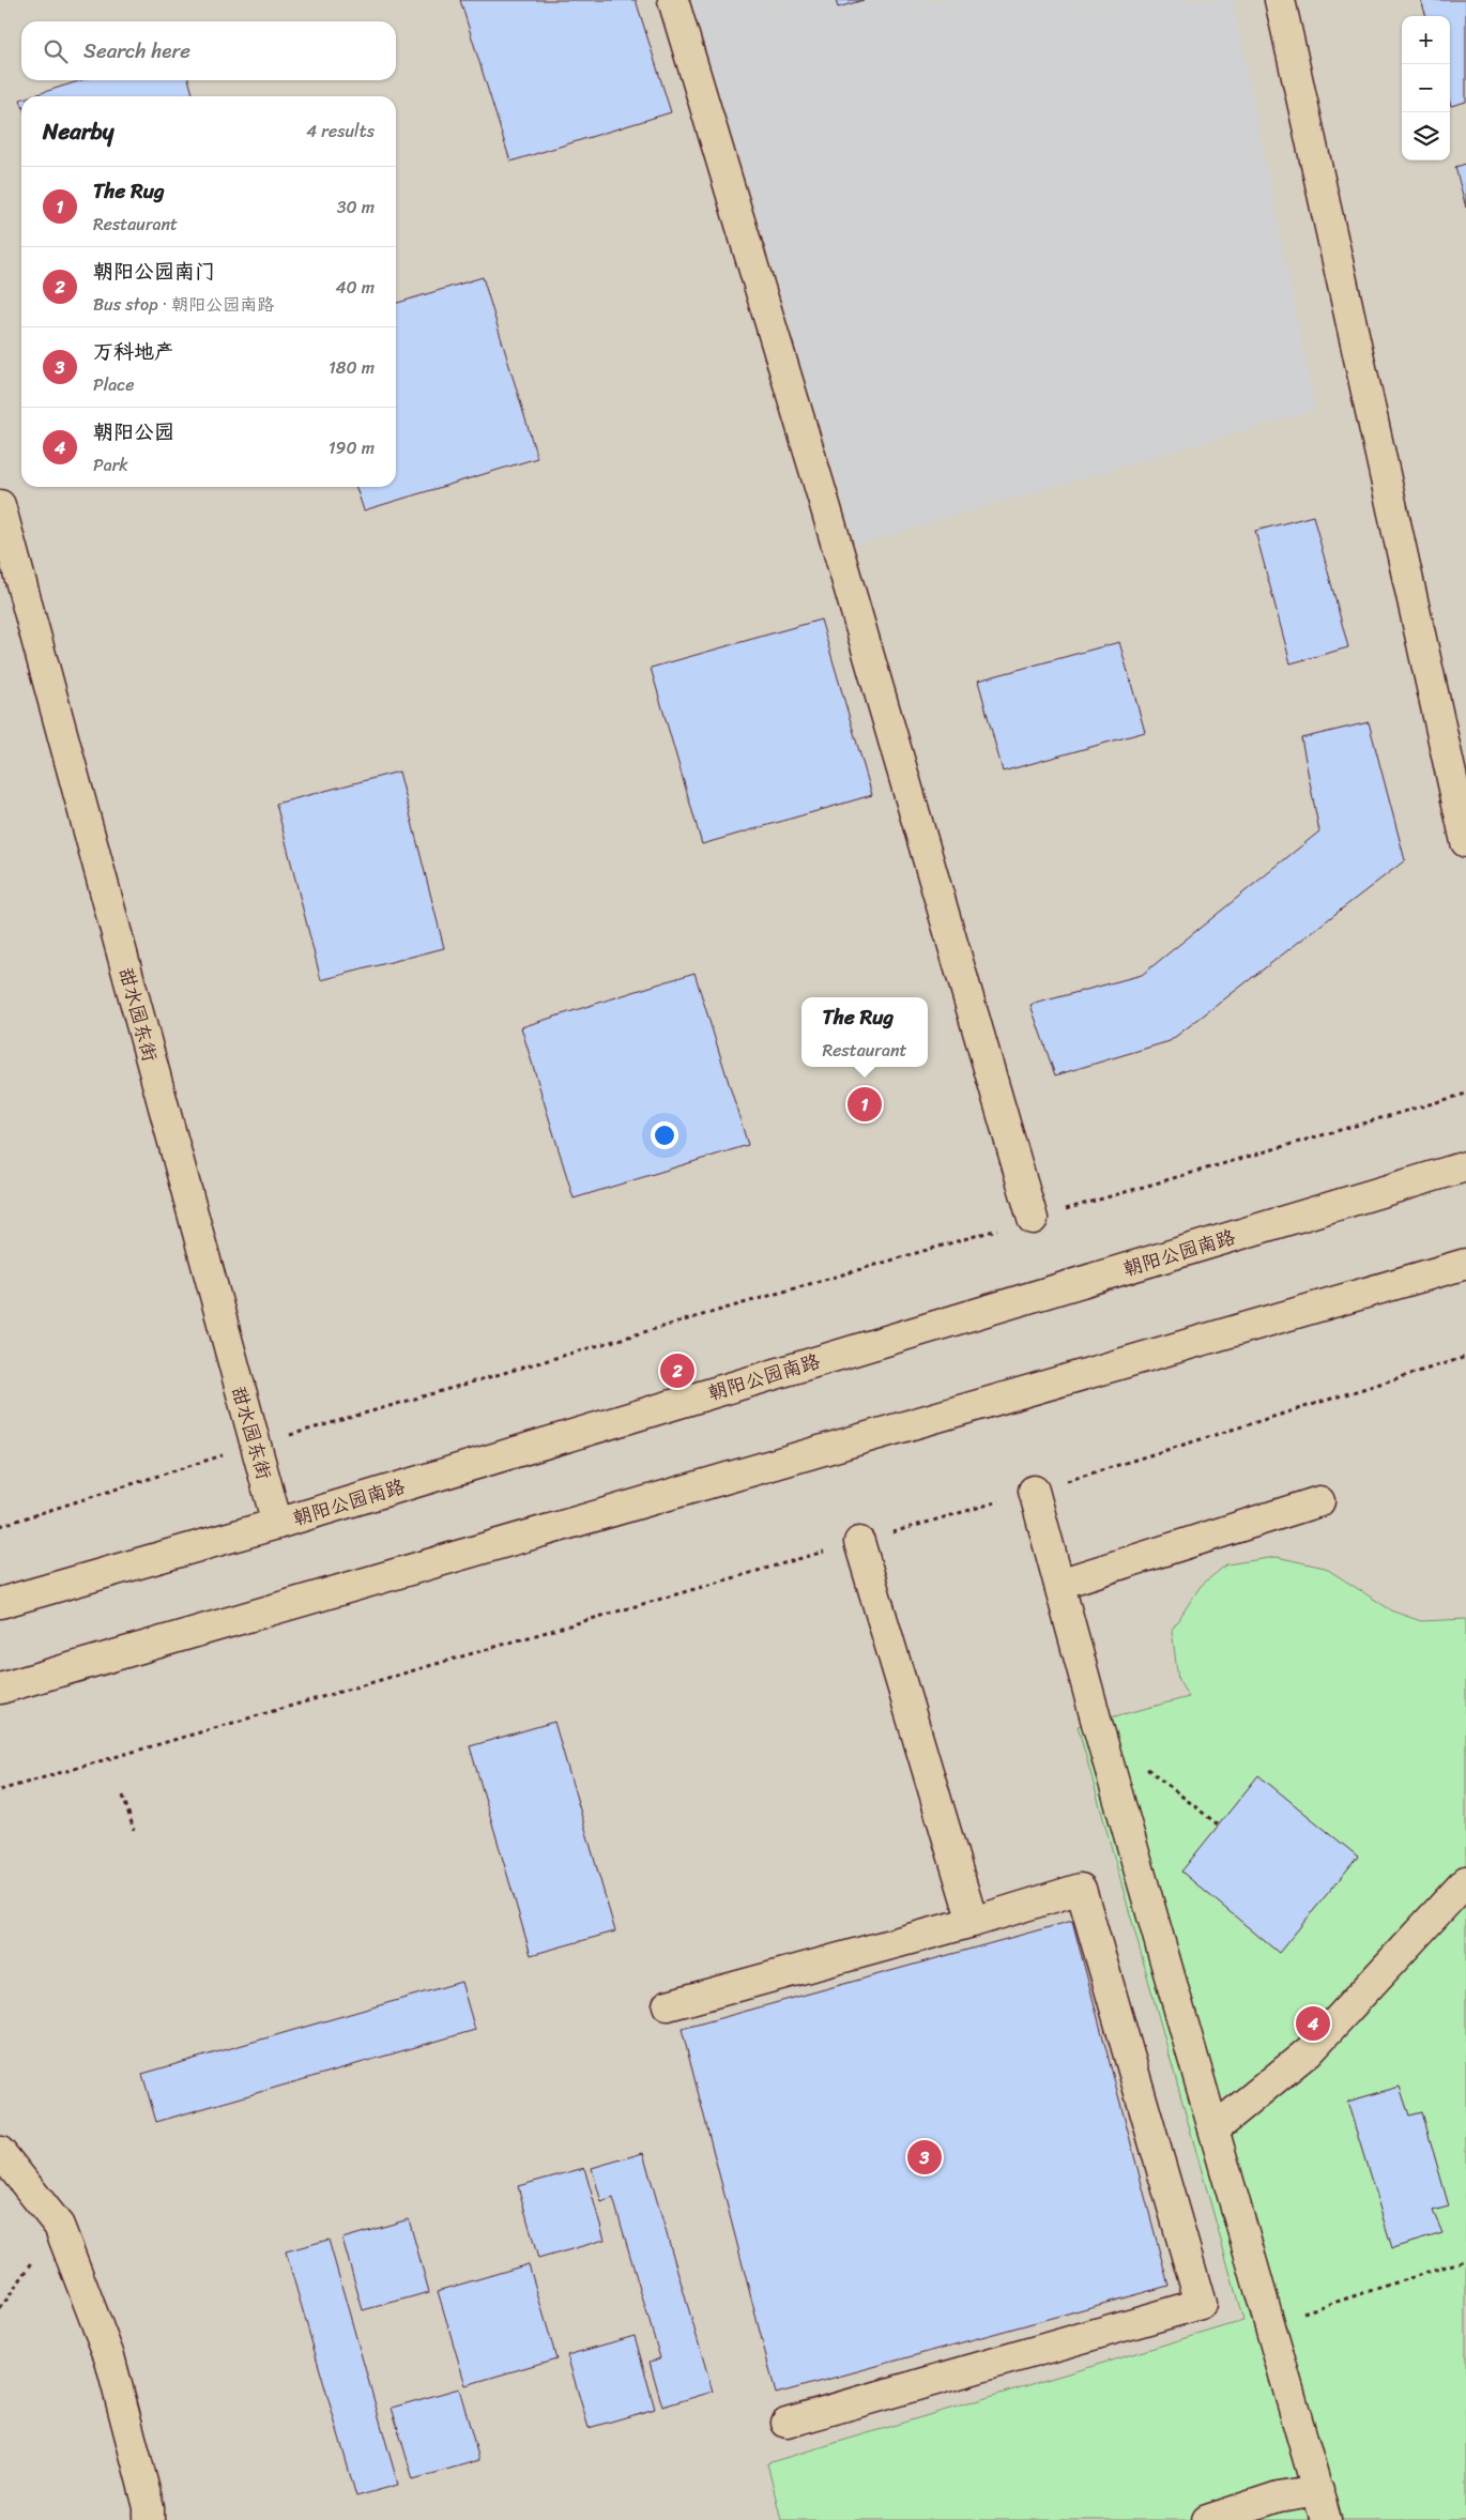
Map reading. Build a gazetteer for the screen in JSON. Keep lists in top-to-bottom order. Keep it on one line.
{"streets":{"street":["甜水园东街","朝阳公园南路"]},"crossings":[["甜水园东街","朝阳公园南路"]],"page":{"map_buttons":["+","−"],"search":"Search here","heading":["Nearby","4 results"],"list":[{"mark":"1","name":"The Rug","note":"Restaurant","value":"30 m"},{"mark":"2","name":"朝阳公园南门","note":"Bus stop · 朝阳公园南路","value":"40 m"},{"mark":"3","name":"万科地产","note":"Place","value":"180 m"},{"mark":"4","name":"朝阳公园","note":"Park","value":"190 m"}],"popup":["The Rug","Restaurant"],"pins":["1","2","4","3"]}}
